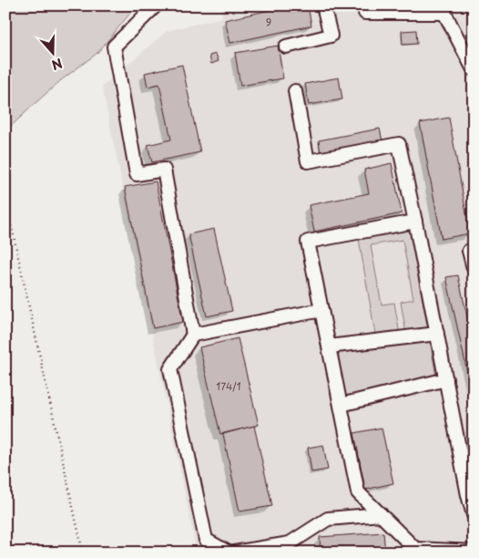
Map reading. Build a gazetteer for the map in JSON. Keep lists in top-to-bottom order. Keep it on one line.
{"house_numbers":["9","174/1"],"north":"bottom"}
